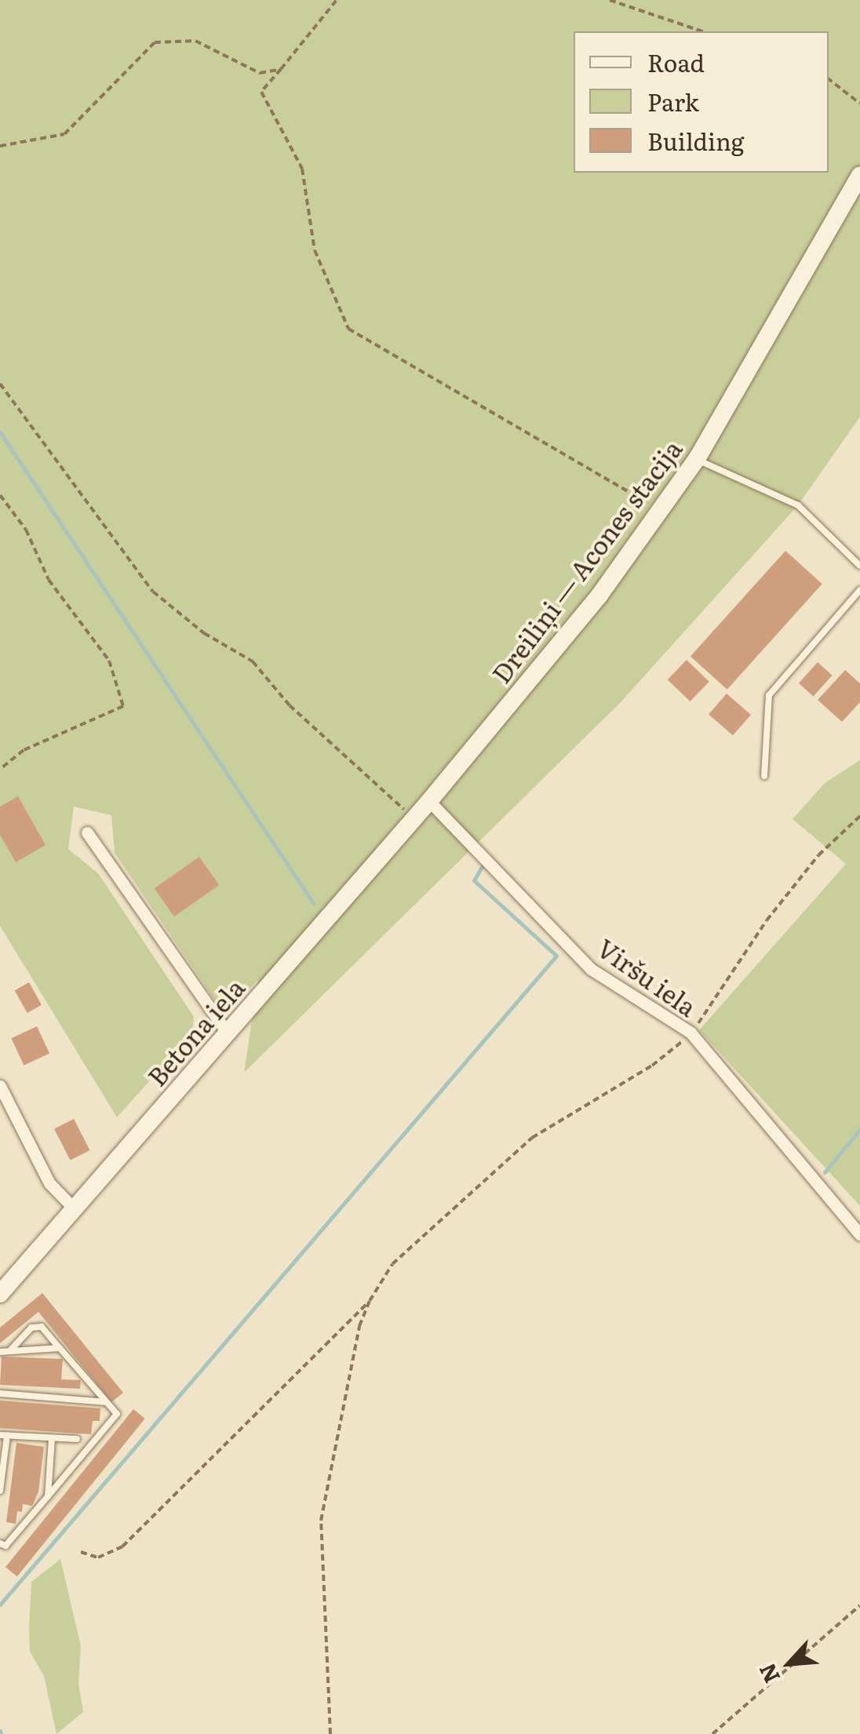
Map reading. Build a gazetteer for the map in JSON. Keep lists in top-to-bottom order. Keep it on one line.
{"streets":{"main road":["Dreiliņi — Acones stacija","Betona iela"],"street":["Viršu iela"]},"crossings":[["Dreiliņi — Acones stacija","Viršu iela"],["Dreiliņi — Acones stacija","Betona iela"],["Viršu iela","Betona iela"]],"legend":["Road","Park","Building"],"north":"bottom left"}
